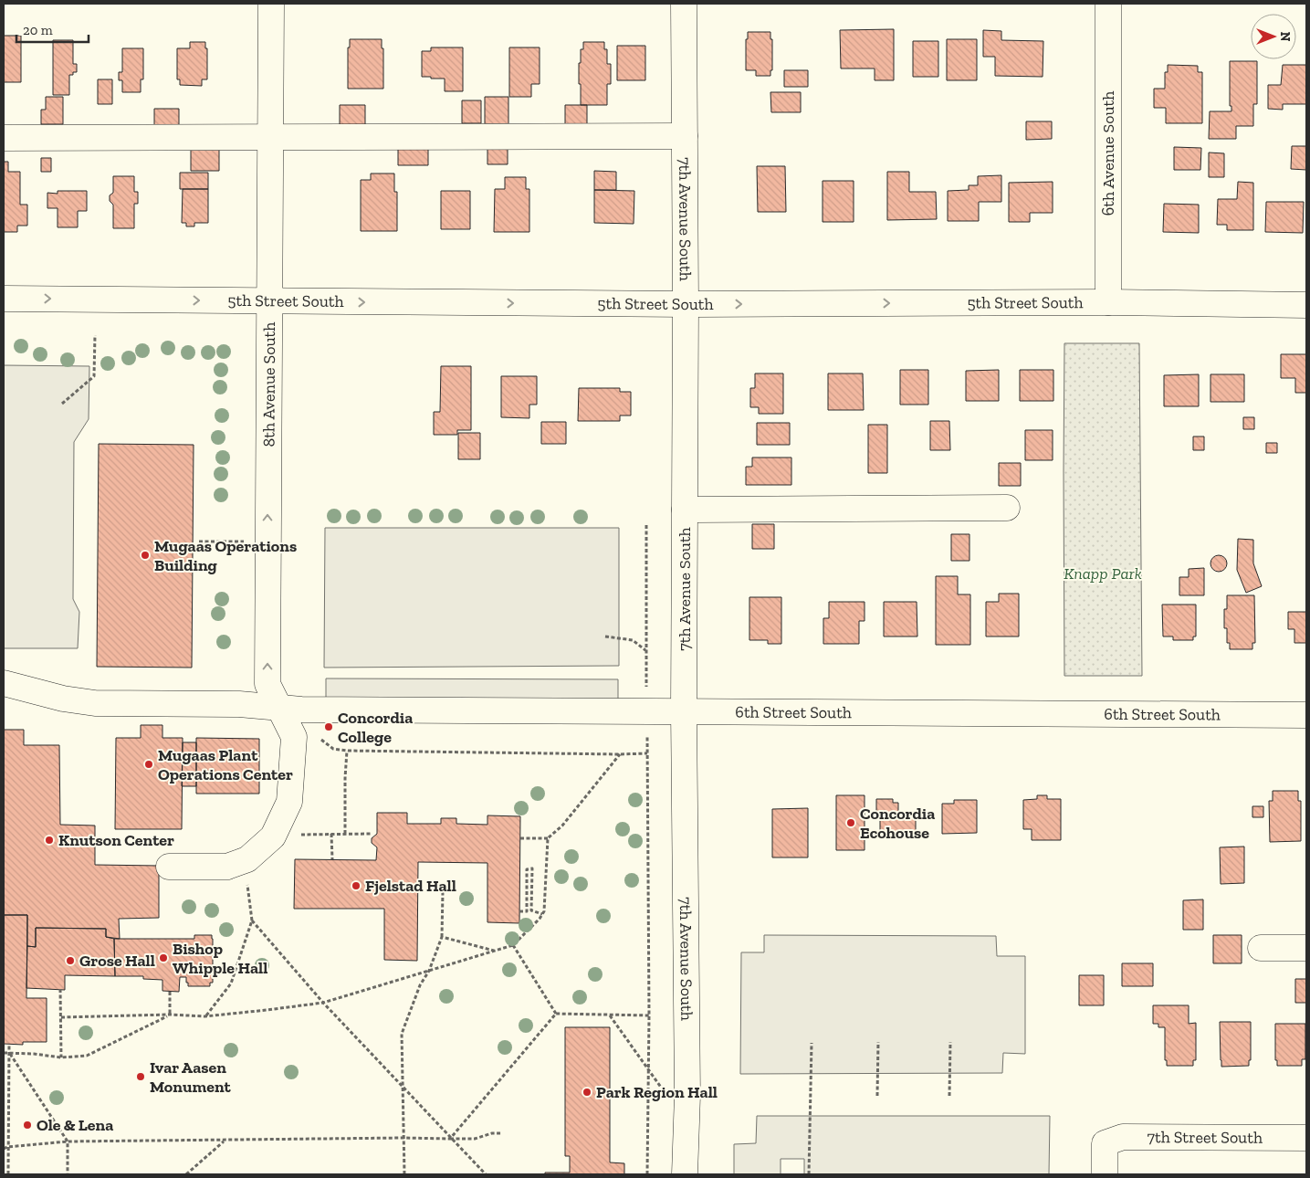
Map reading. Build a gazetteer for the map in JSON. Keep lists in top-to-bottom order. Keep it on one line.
{"streets":{"street":["6th Avenue South","7th Avenue South","5th Street South","8th Avenue South","6th Street South","7th Street South"]},"crossings":[["6th Avenue South","5th Street South"],["7th Avenue South","5th Street South"],["7th Avenue South","6th Street South"],["5th Street South","8th Avenue South"],["8th Avenue South","6th Street South"]],"one_way":["8th Avenue South"],"parks":["Knapp Park"],"places":["Mugaas Operations Building","Concordia College","Mugaas Plant Operations Center","Concordia Ecohouse","Knutson Center","Fjelstad Hall","Bishop Whipple Hall","Grose Hall","Ivar Aasen Monument","Park Region Hall","Ole & Lena"],"scale_bar":"20 m","north":"right"}
